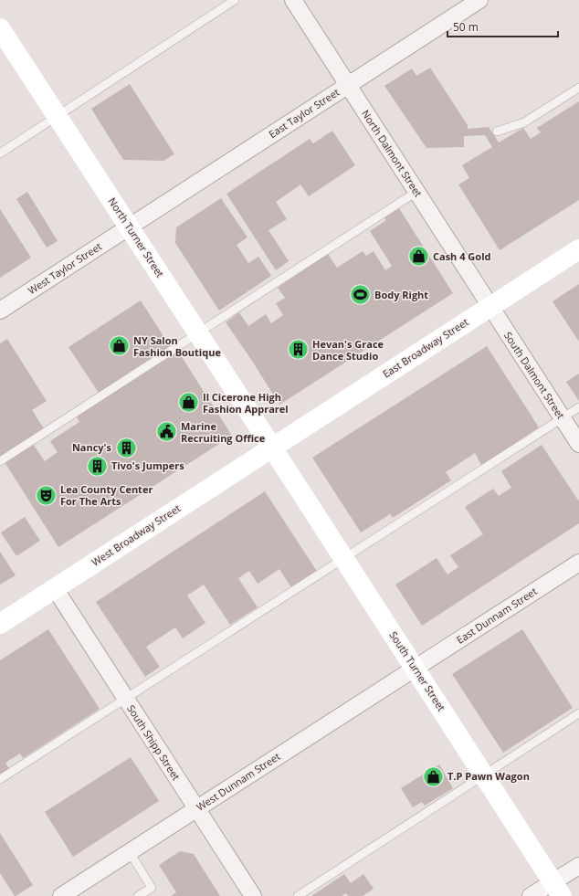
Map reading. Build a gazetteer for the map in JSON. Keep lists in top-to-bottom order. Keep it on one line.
{"streets":{"main road":["North Turner Street","East Broadway Street","West Broadway Street","South Turner Street"],"street":["East Taylor Street","North Dalmont Street","West Taylor Street","South Dalmont Street","East Dunnam Street","South Shipp Street","West Dunnam Street"]},"crossings":[["East Taylor Street","North Dalmont Street"],["East Taylor Street","North Turner Street"],["East Taylor Street","West Taylor Street"],["North Dalmont Street","East Broadway Street"],["North Dalmont Street","South Dalmont Street"],["North Turner Street","West Taylor Street"],["North Turner Street","East Broadway Street"],["North Turner Street","West Broadway Street"],["North Turner Street","South Turner Street"],["East Broadway Street","South Dalmont Street"],["East Broadway Street","West Broadway Street"],["East Broadway Street","South Turner Street"],["West Broadway Street","South Turner Street"],["West Broadway Street","South Shipp Street"],["East Dunnam Street","South Turner Street"],["East Dunnam Street","West Dunnam Street"],["South Turner Street","West Dunnam Street"],["South Shipp Street","West Dunnam Street"]],"places":{"shop":["Cash 4 Gold","NY Salon Fashion Boutique","Il Cicerone High Fashion Apprarel","T.P Pawn Wagon"],"sports":["Body Right"],"building":["Hevan's Grace Dance Studio","Nancy's","Tivo's Jumpers"],"public building":["Marine Recruiting Office"],"theatre":["Lea County Center For The Arts"]},"scale_bar":"50 m"}
